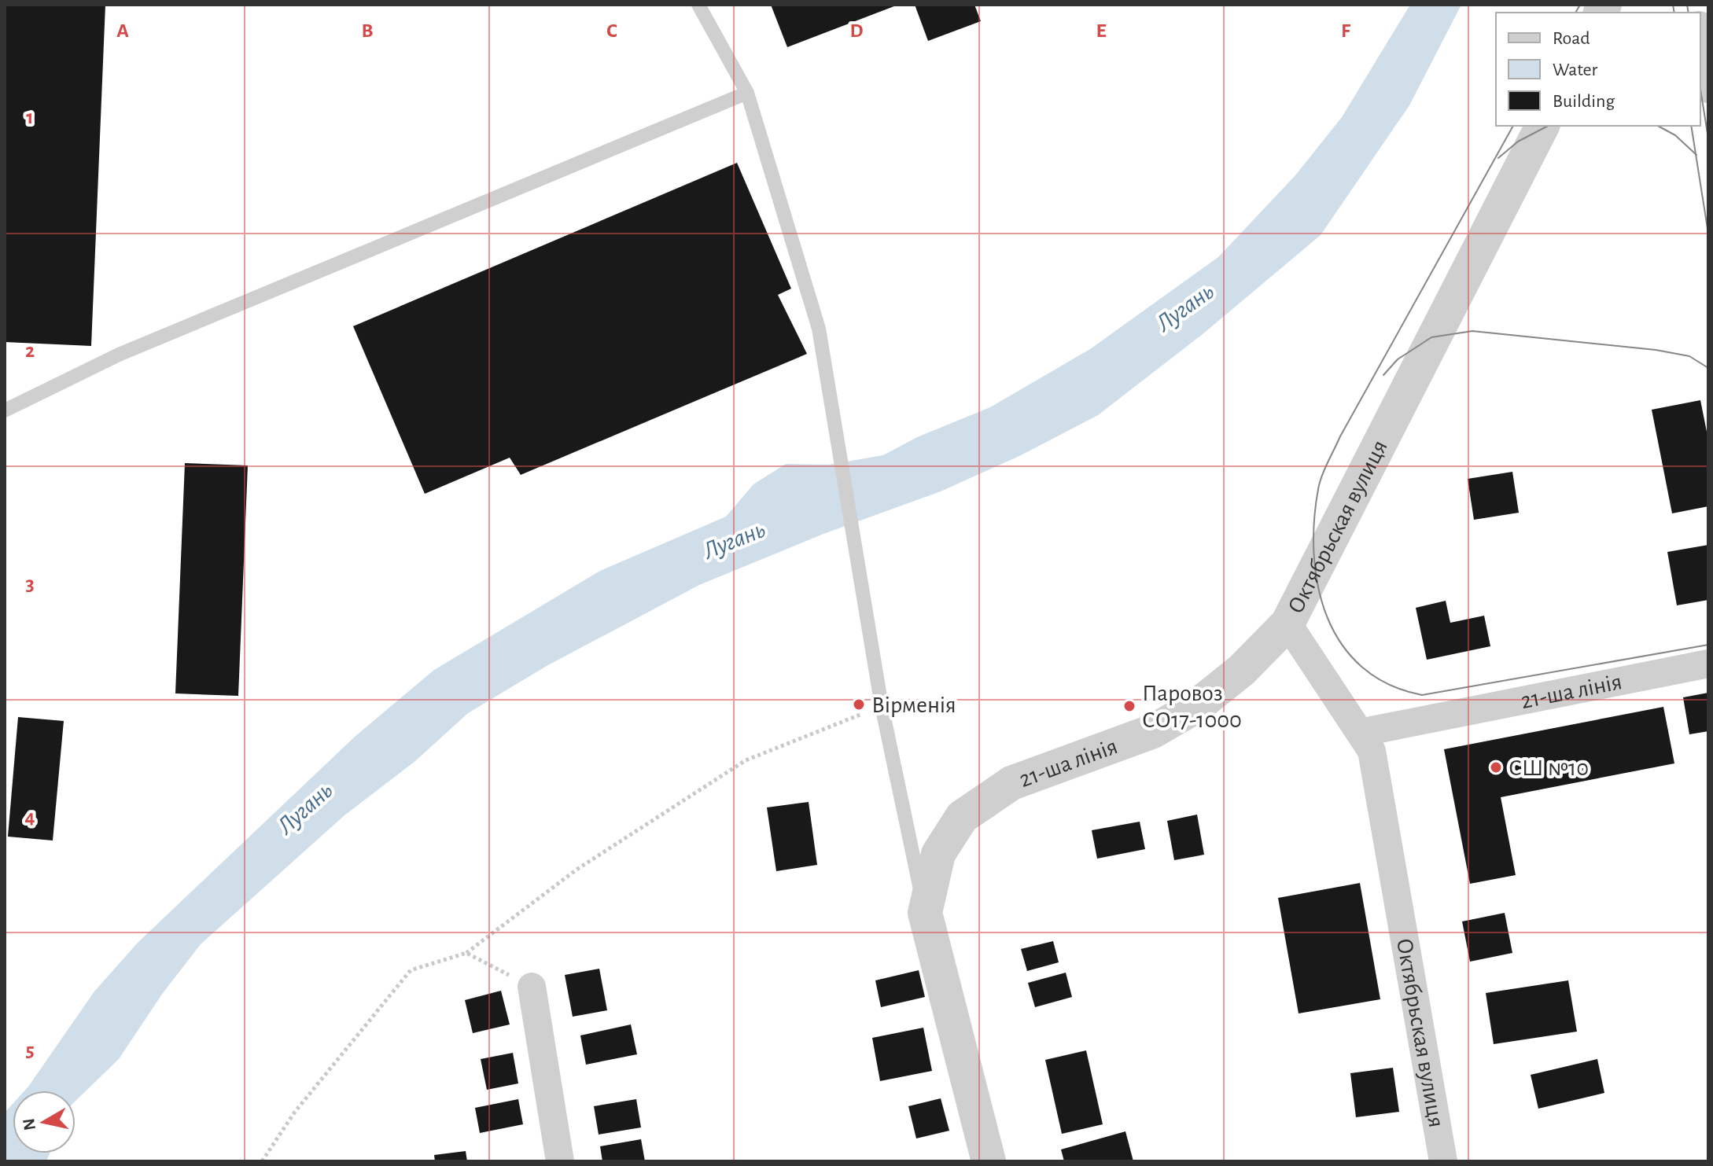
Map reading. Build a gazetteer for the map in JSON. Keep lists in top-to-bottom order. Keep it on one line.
{"streets":{"street":["Октябрьская вулиця","21-ша лінія"]},"crossings":[["Октябрьская вулиця","21-ша лінія"]],"water":["Лугань"],"places":["Вірменія","Паровоз СО17-1000","СШ №10"],"legend":["Road","Water","Building"],"north":"left","grid":{"columns":["A","B","C","D","E","F"],"rows":["1","2","3","4","5"]}}
